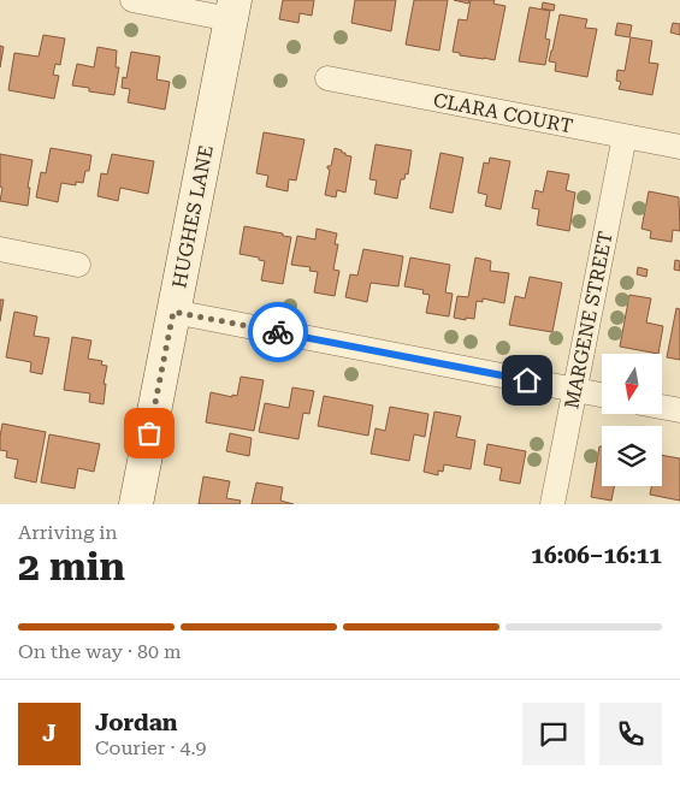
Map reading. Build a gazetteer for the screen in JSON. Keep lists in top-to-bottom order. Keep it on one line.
{"streets":{"street":["CLARA COURT","HUGHES LANE","MARGENE STREET"]},"crossings":[["CLARA COURT","MARGENE STREET"]],"north":"bottom","page":{"heading":["2 min","Arriving in","16:06–16:11"],"panel":["Jordan","Courier · 4.9"],"bar":"On the way · 80 m","round":"J"}}
